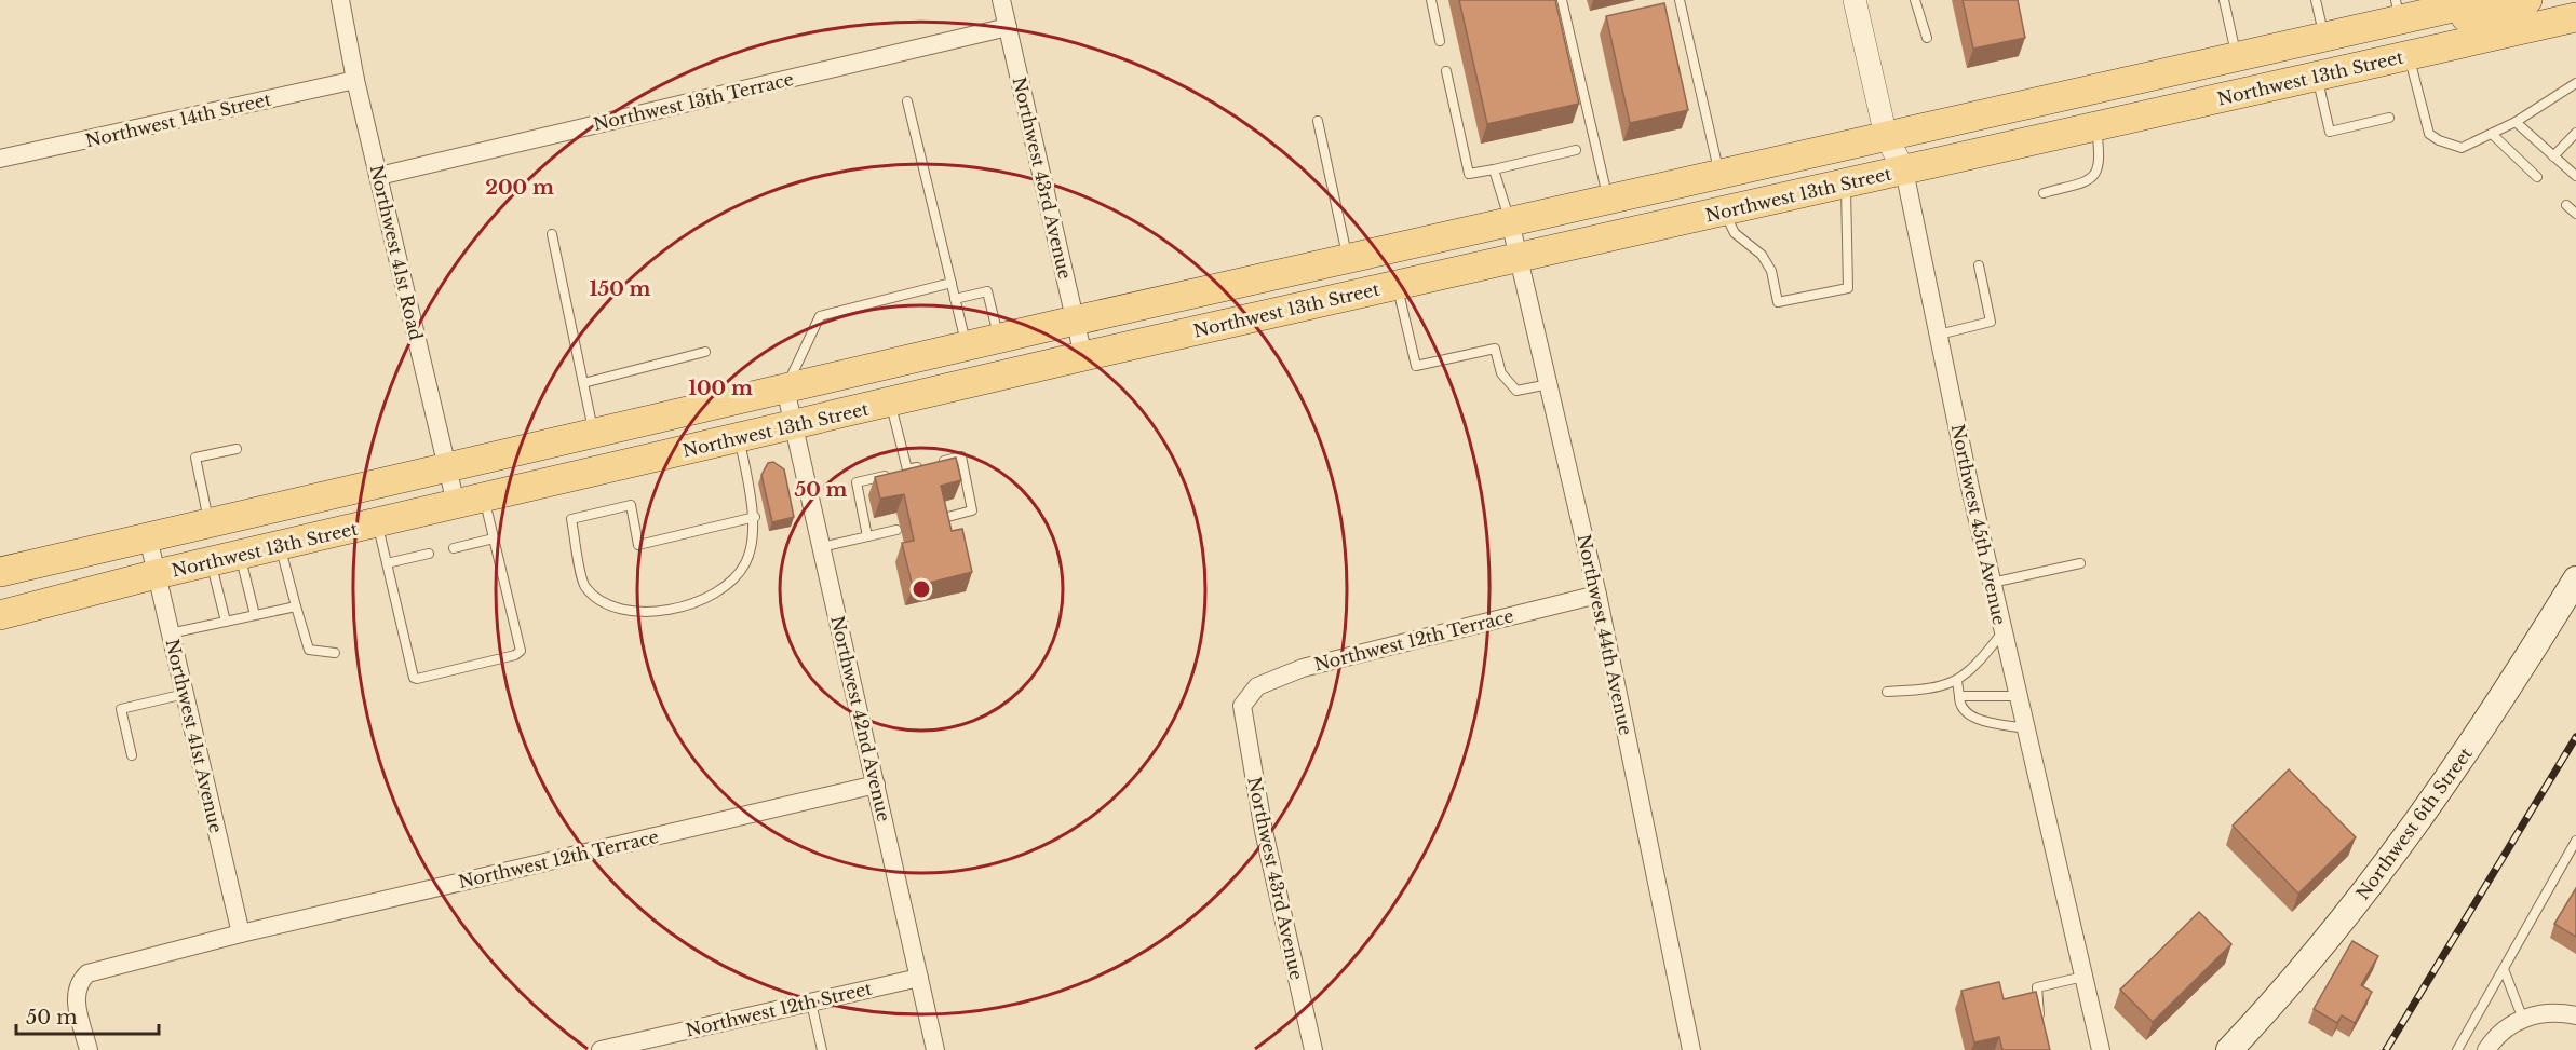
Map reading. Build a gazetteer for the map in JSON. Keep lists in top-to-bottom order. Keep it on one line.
{"streets":{"main road":["Northwest 13th Street","Northwest 6th Street"],"street":["Northwest 13th Terrace","Northwest 14th Street","Northwest 43rd Avenue","Northwest 41st Road","Northwest 45th Avenue","Northwest 44th Avenue","Northwest 12th Terrace","Northwest 42nd Avenue","Northwest 41st Avenue","Northwest 12th Street"]},"crossings":[["Northwest 13th Street","Northwest 43rd Avenue"],["Northwest 13th Street","Northwest 41st Road"],["Northwest 13th Street","Northwest 45th Avenue"],["Northwest 13th Street","Northwest 44th Avenue"],["Northwest 13th Street","Northwest 42nd Avenue"],["Northwest 13th Street","Northwest 41st Avenue"],["Northwest 13th Terrace","Northwest 43rd Avenue"],["Northwest 13th Terrace","Northwest 41st Road"],["Northwest 14th Street","Northwest 41st Road"],["Northwest 43rd Avenue","Northwest 12th Terrace"],["Northwest 44th Avenue","Northwest 12th Terrace"],["Northwest 12th Terrace","Northwest 42nd Avenue"],["Northwest 12th Terrace","Northwest 41st Avenue"],["Northwest 42nd Avenue","Northwest 12th Street"]],"scale_bar":"50 m","rings":["200 m","150 m","100 m","50 m"]}
